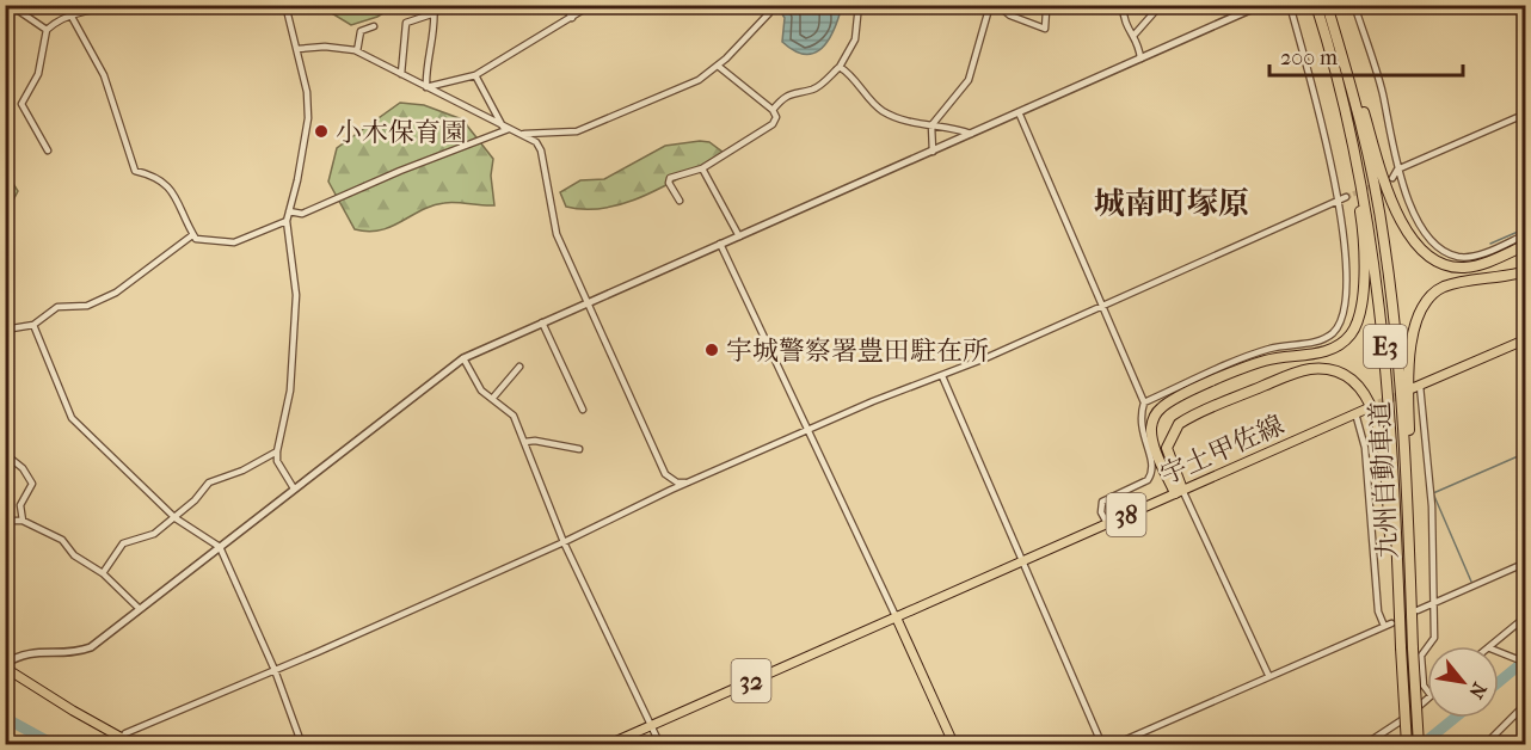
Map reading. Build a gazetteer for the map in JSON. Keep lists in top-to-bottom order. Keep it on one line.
{"streets":{"highway":["E3","九州自動車道"],"main road":["宇土甲佐線","38","32"]},"crossings":[["宇土甲佐線","32"]],"districts":["城南町塚原"],"places":["小木保育園","宇城警察署豊田駐在所"],"scale_bar":"200 m","north":"bottom right"}
